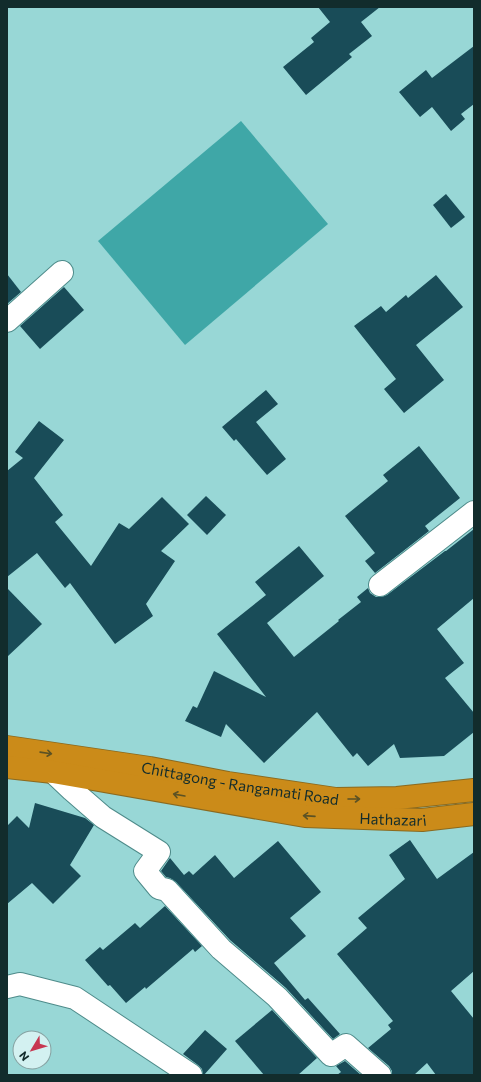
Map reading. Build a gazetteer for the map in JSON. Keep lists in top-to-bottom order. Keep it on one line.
{"streets":{"highway":["Chittagong - Rangamati Road","Hathazari"]},"one_way":["Chittagong - Rangamati Road","Hathazari"],"north":"bottom left"}
